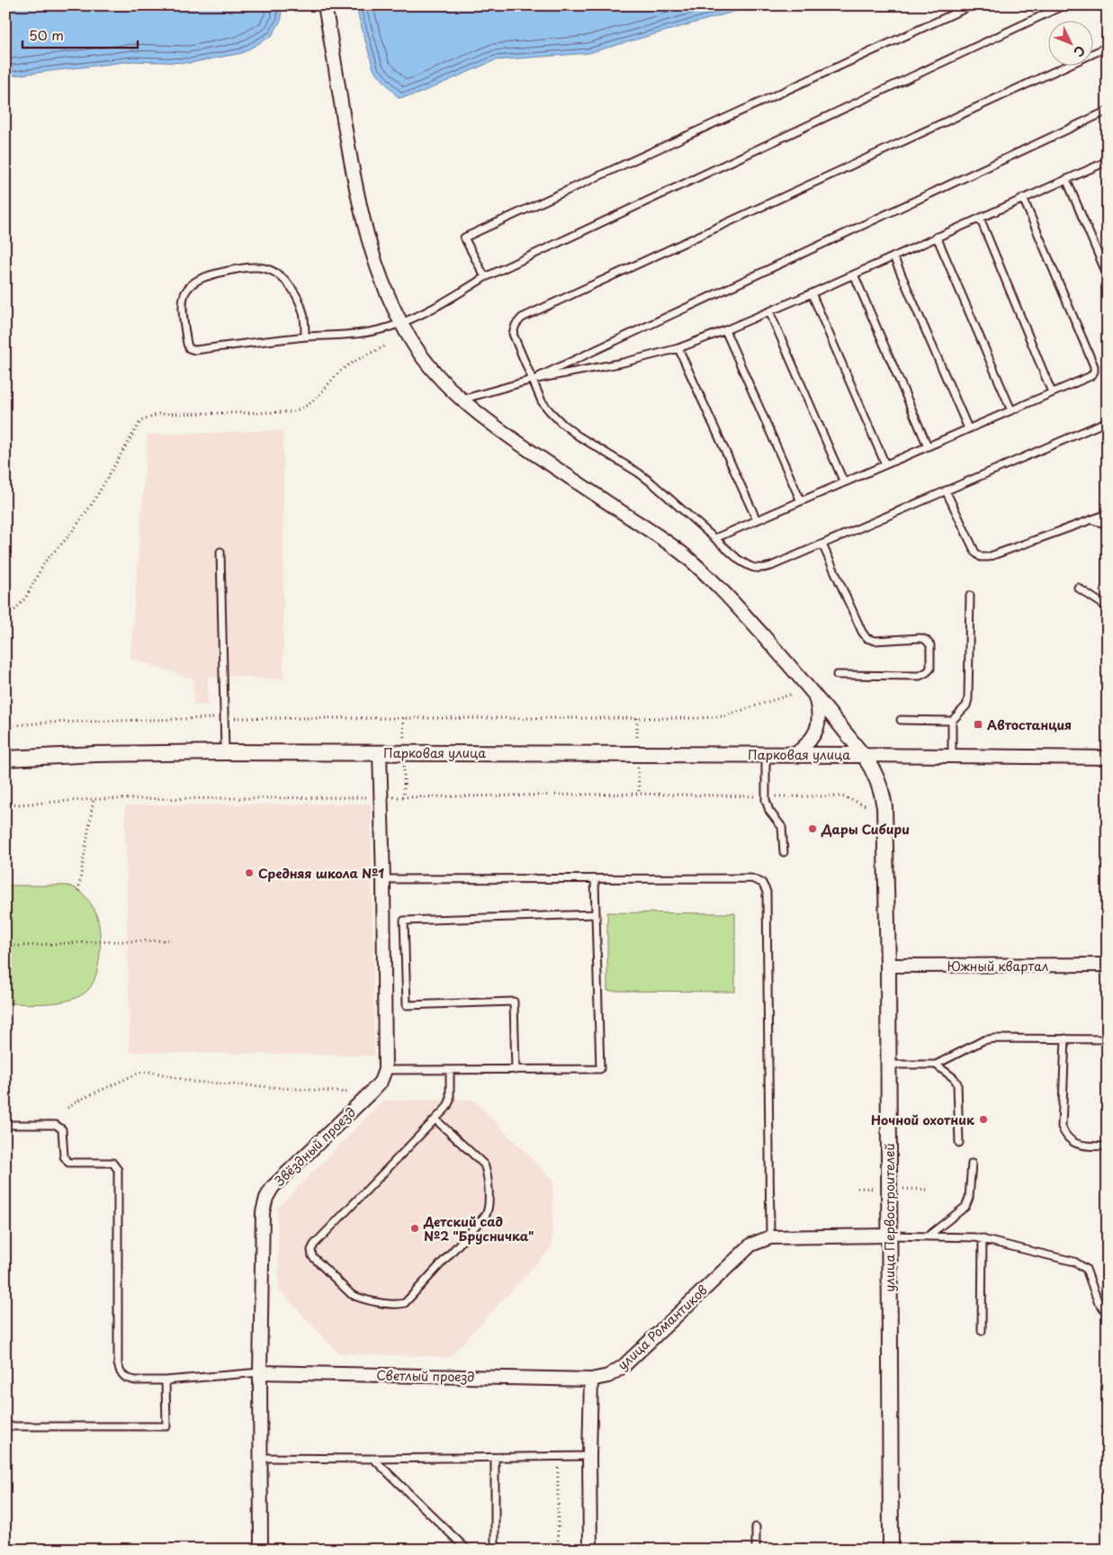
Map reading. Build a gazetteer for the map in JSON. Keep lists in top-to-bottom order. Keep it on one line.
{"streets":{"street":["Парковая улица","Южный квартал","Звёздный проезд","улица Первостроителей","улица Романтиков","Светлый проезд"]},"crossings":[["Парковая улица","улица Первостроителей"],["Южный квартал","улица Первостроителей"],["Звёздный проезд","Светлый проезд"],["улица Первостроителей","улица Романтиков"],["улица Романтиков","Светлый проезд"]],"places":{"transit":["Автостанция"],"other":["Дары Сибири","Средняя школа №1","Ночной охотник","Детский сад №2 \"Брусничка\""]},"scale_bar":"50 m","north":"bottom right"}
